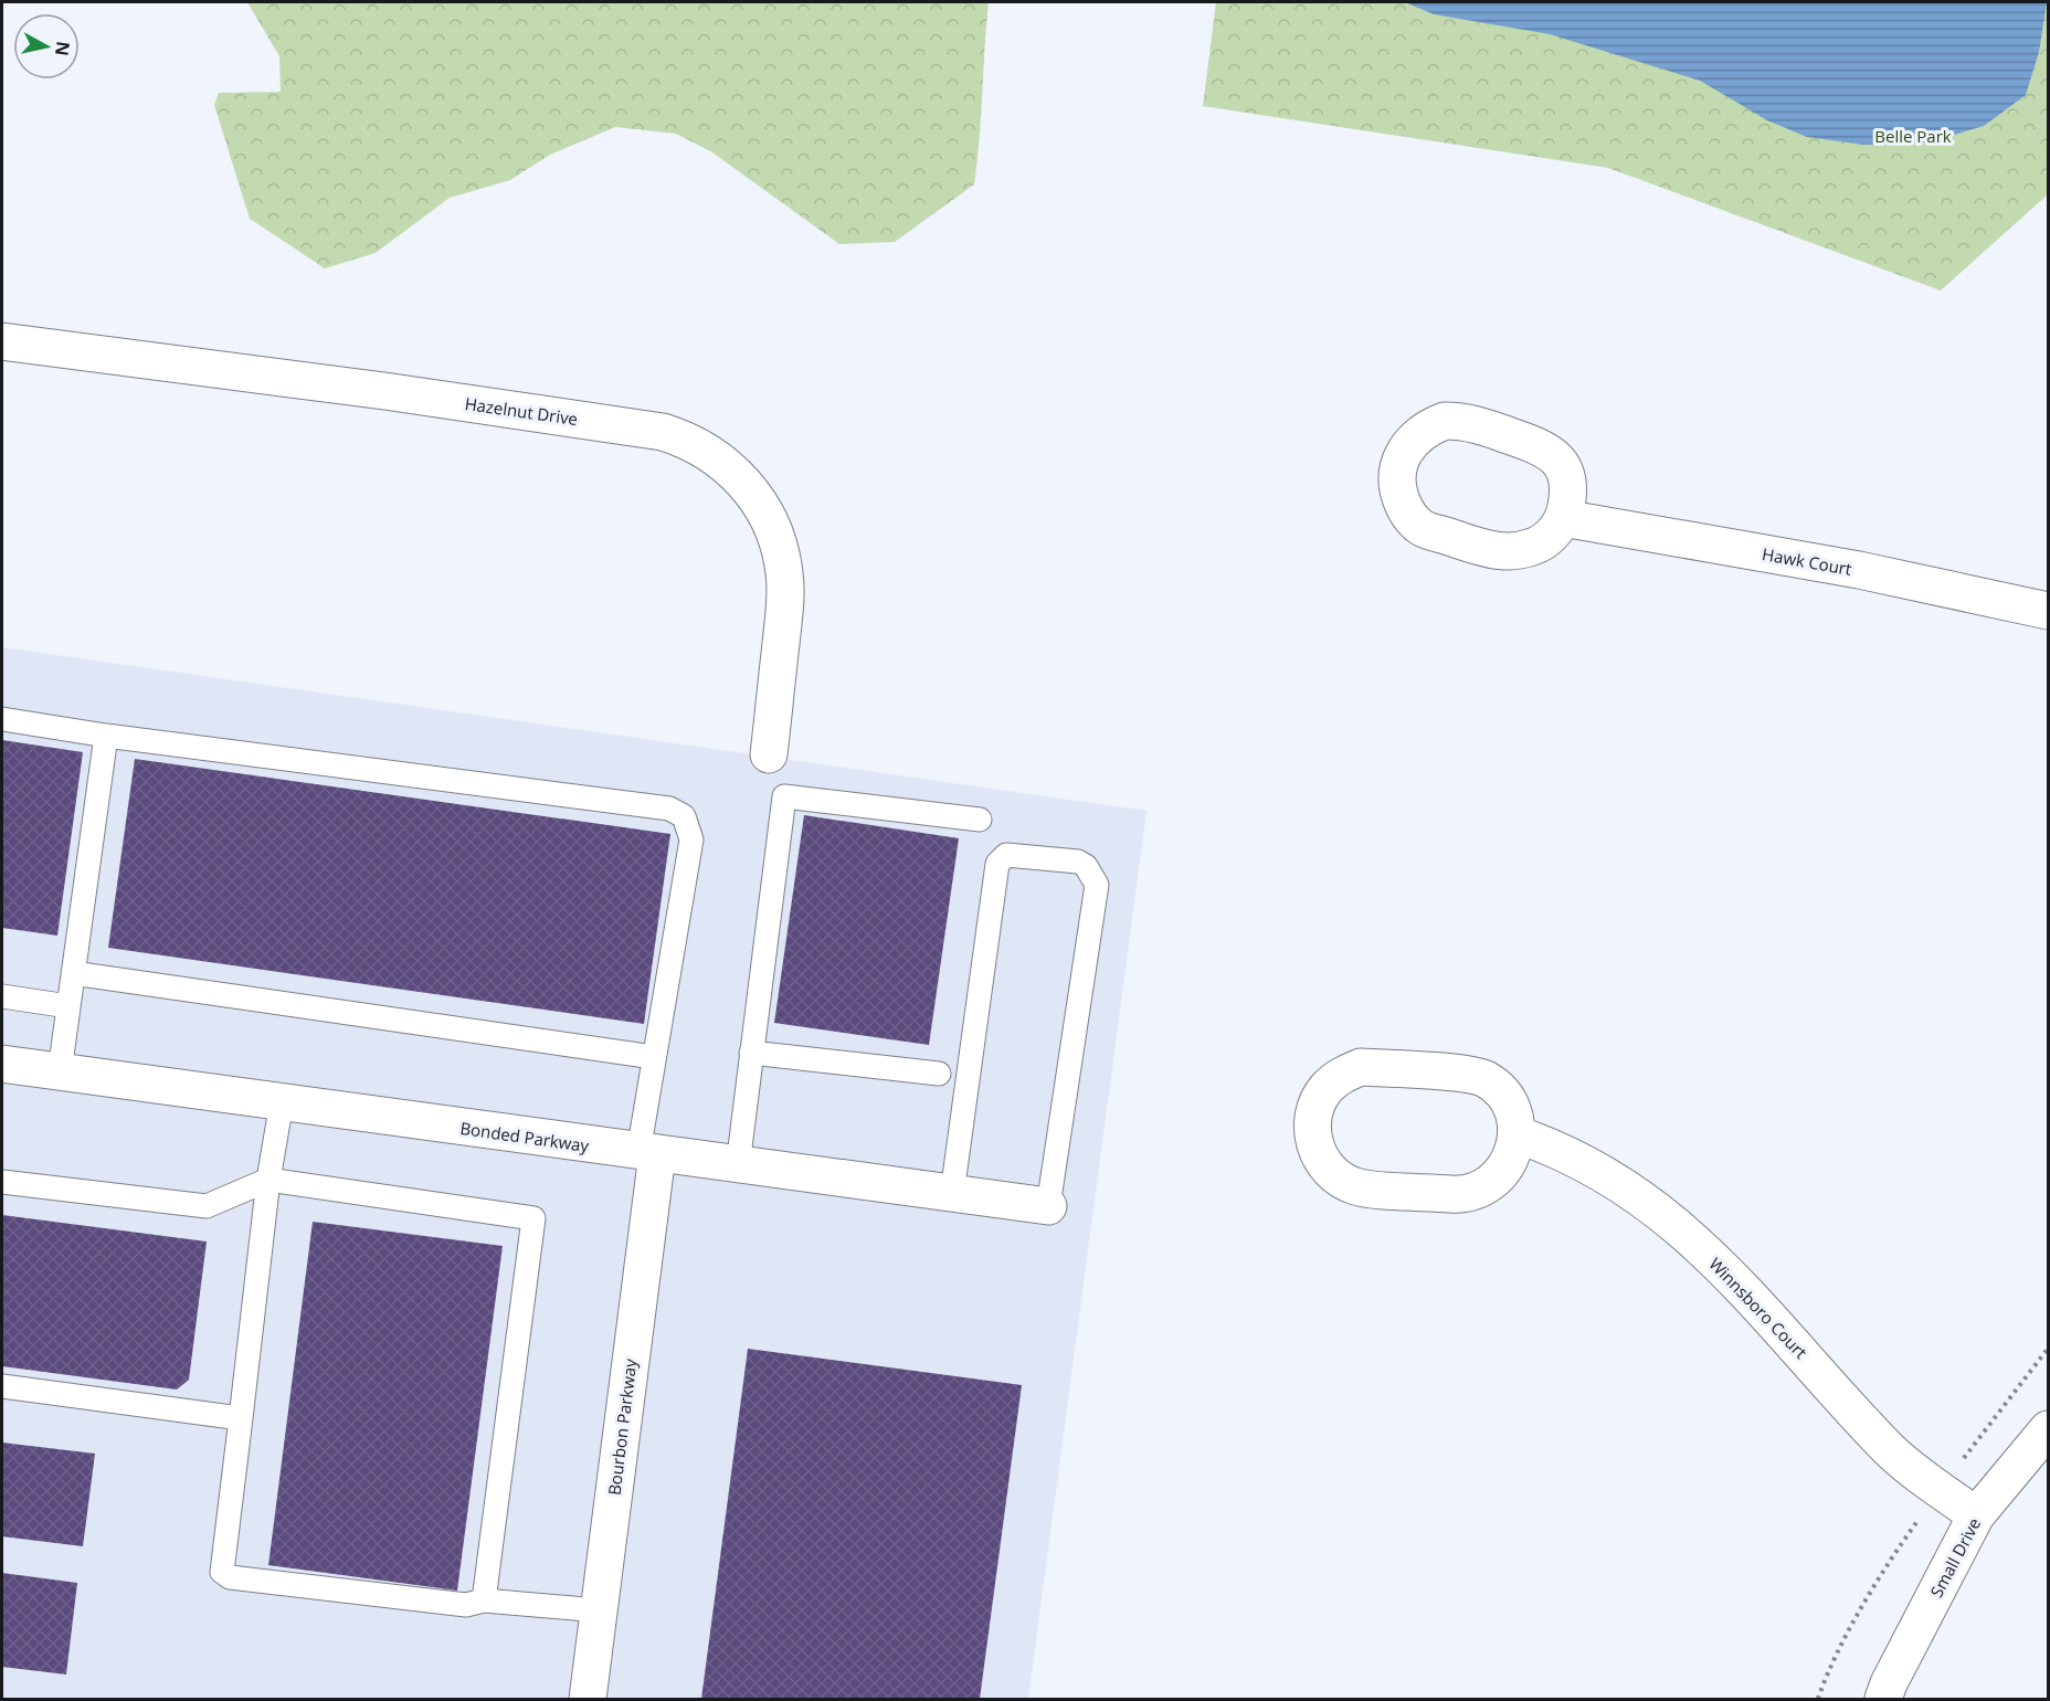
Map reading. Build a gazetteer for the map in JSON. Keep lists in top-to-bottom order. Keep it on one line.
{"streets":{"street":["Hazelnut Drive","Hawk Court","Bonded Parkway","Winnsboro Court","Bourbon Parkway","Small Drive"]},"crossings":[["Bonded Parkway","Bourbon Parkway"],["Winnsboro Court","Small Drive"]],"parks":["Belle Park"],"north":"right"}
